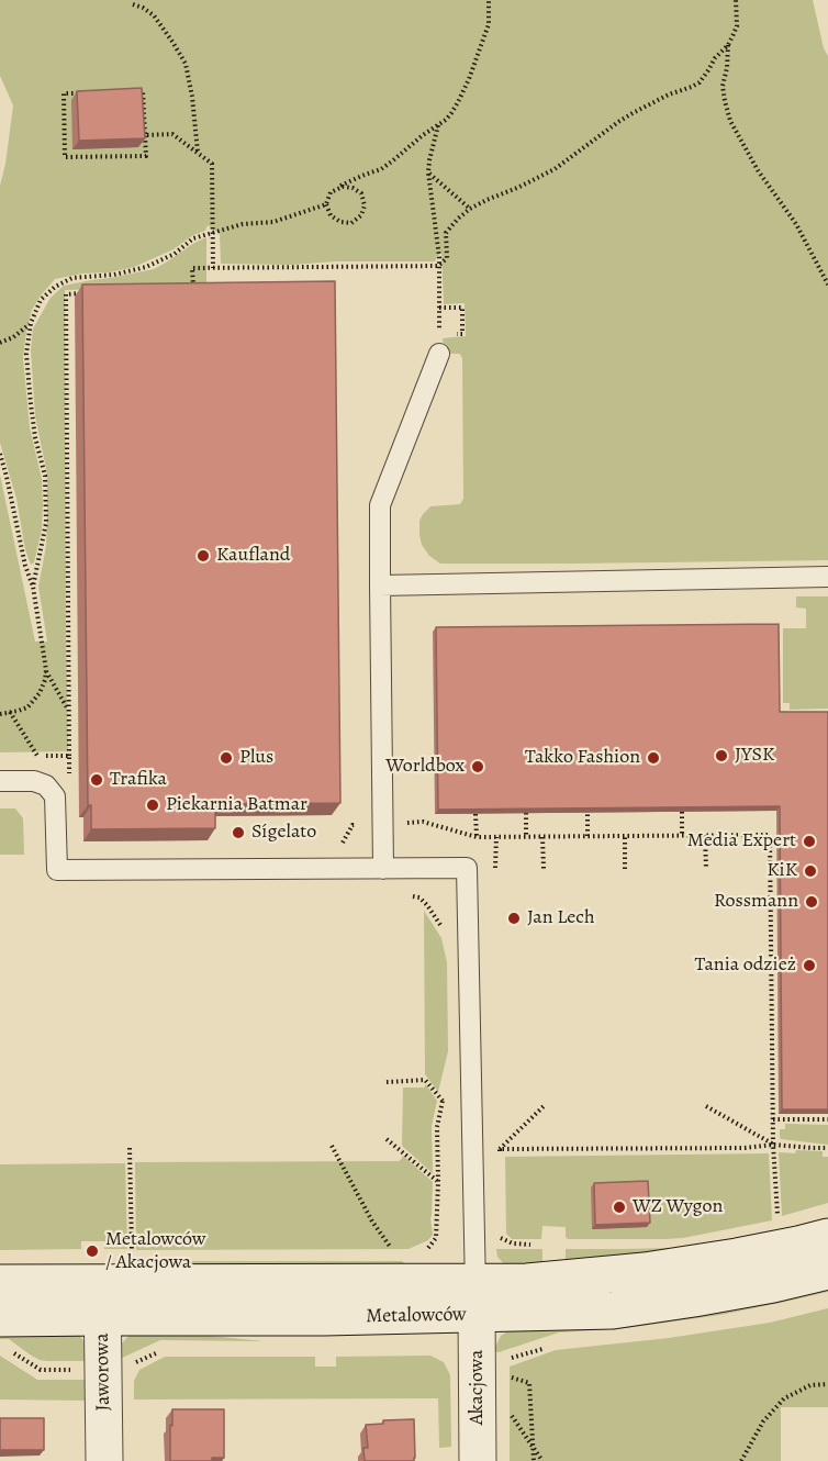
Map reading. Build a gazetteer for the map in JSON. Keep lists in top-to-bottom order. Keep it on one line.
{"streets":{"street":["Metalowców","Jaworowa","Akacjowa"]},"crossings":[["Metalowców","Jaworowa"],["Metalowców","Akacjowa"]],"places":["Kaufland","JYSK","Plus","Takko Fashion","Worldbox","Trafika","Piekarnia Batmar","Sígelato","Media Expert","KiK","Rossmann","Jan Lech","Tania odzież","WZ Wygon","Metalowców / Akacjowa"]}
